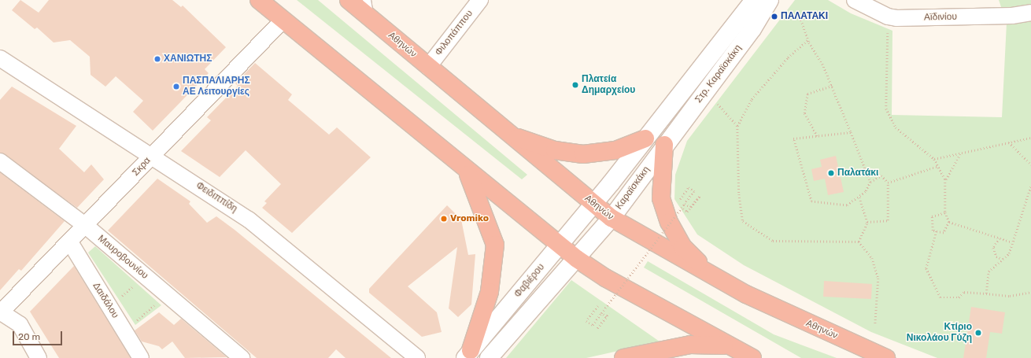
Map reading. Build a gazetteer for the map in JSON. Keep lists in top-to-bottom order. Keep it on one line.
{"streets":{"highway":["Αθηνών"],"main road":["Στρ. Καραϊσκάκη","Καραϊσκάκη","Φαβιέρου"],"street":["Αϊδινίου","Φιλοπάππου","Σκρα","Φειδιππίδη","Μαυροβουνίου","Δαιδάλου"]},"crossings":[["Φιλοπάππου","Αθηνών"],["Αθηνών","Καραϊσκάκη"],["Αθηνών","Φαβιέρου"],["Στρ. Καραϊσκάκη","Καραϊσκάκη"],["Σκρα","Φειδιππίδη"],["Σκρα","Μαυροβουνίου"],["Σκρα","Δαιδάλου"],["Καραϊσκάκη","Φαβιέρου"]],"places":["ΠΑΛΑΤΑΚΙ","ΧΑΝΙΩΤΗΣ","Πλατεία Δημαρχείου","ΠΑΣΠΑΛΙΑΡΗΣ ΑΕ Λειτουργίες","Παλατάκι","Vromiko","Κτίριο Νικολάου Γύζη"],"scale_bar":"20 m"}
